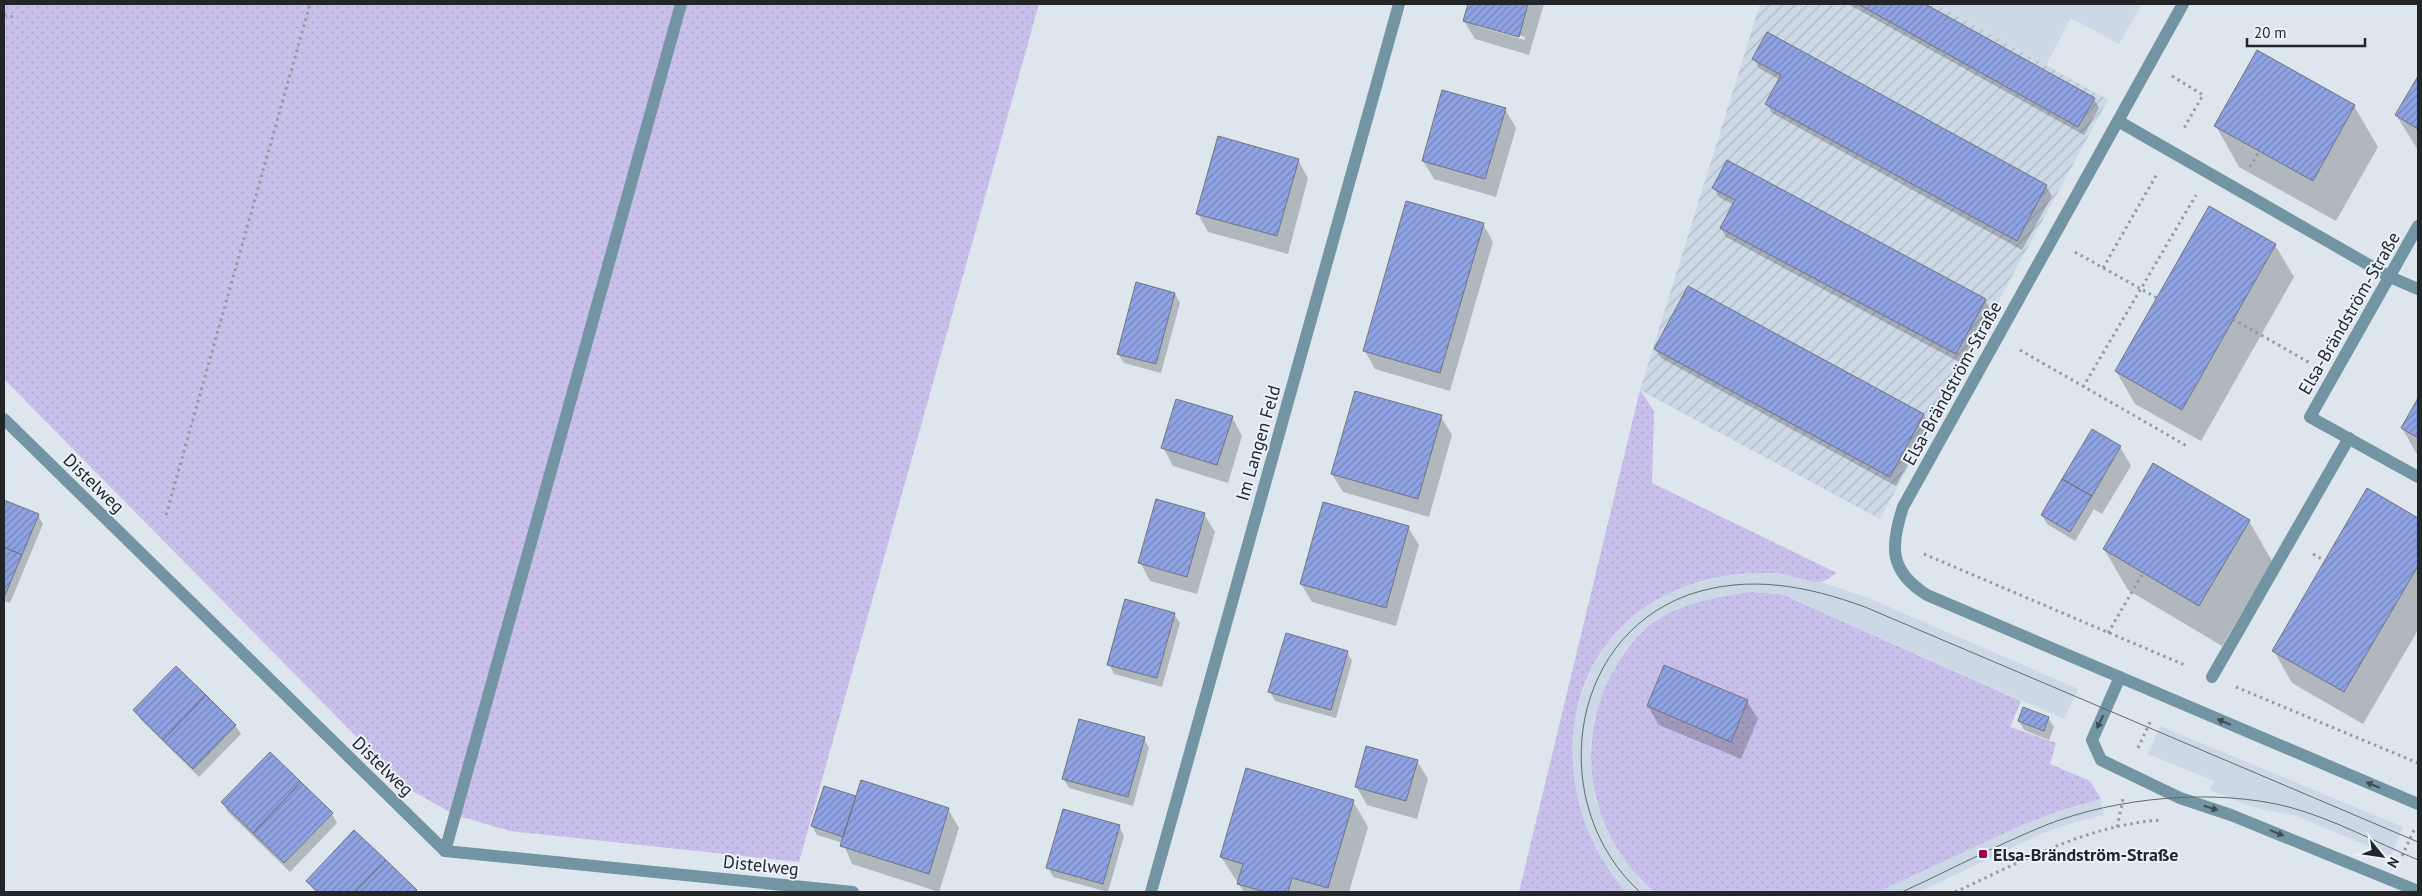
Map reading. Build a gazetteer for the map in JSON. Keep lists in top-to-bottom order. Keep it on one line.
{"streets":{"street":["Elsa-Brändström-Straße","Im Langen Feld","Distelweg"]},"places":{"transit":["Elsa-Brändström-Straße"]},"scale_bar":"20 m","north":"bottom right"}
